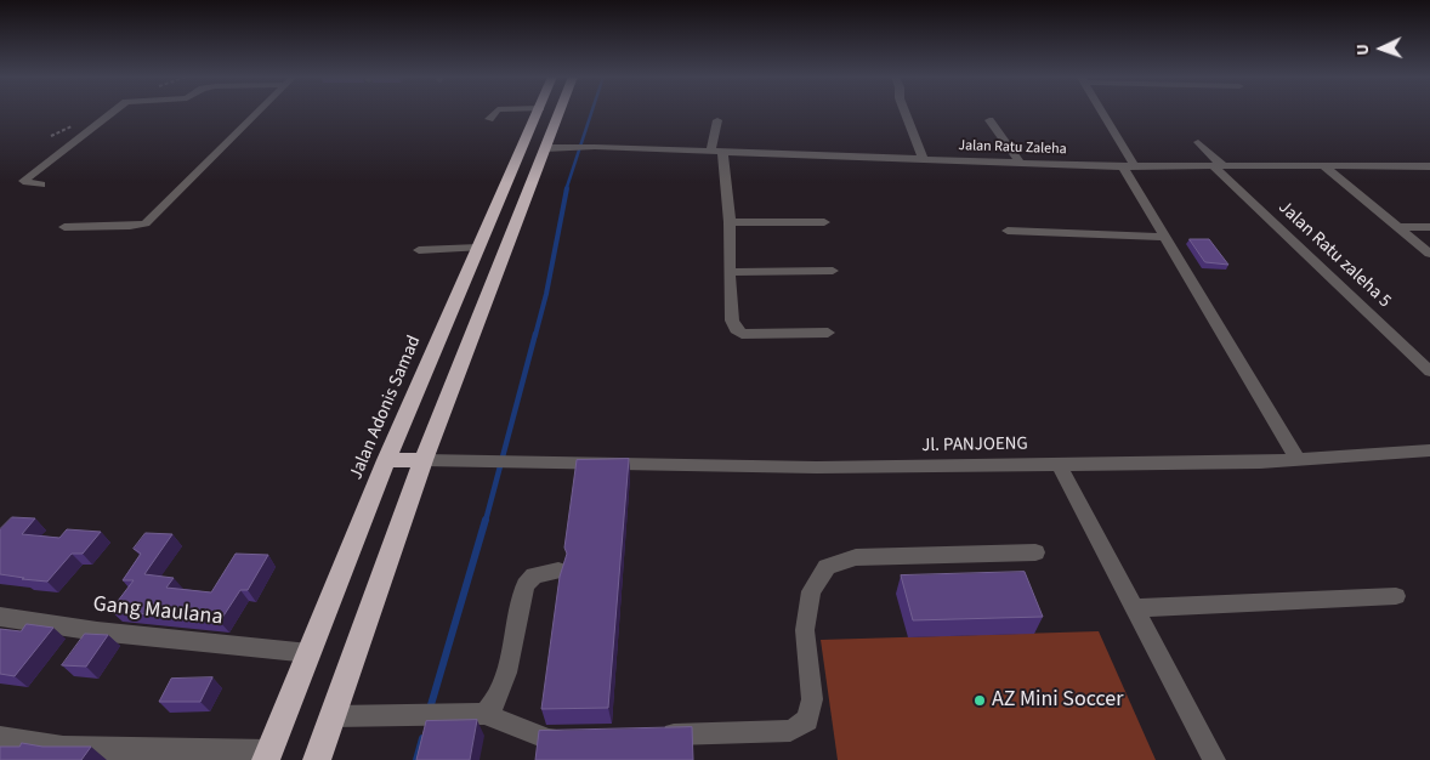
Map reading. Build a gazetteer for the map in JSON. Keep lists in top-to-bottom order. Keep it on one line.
{"streets":{"highway":["Jalan Adonis Samad"],"street":["Jalan Ratu Zaleha","Jalan Ratu zaleha 5","Jl. PANJOENG","Gang Maulana"]},"crossings":[["Jalan Ratu Zaleha","Jalan Ratu zaleha 5"],["Jalan Adonis Samad","Gang Maulana"]],"places":["AZ Mini Soccer"],"north":"left"}
